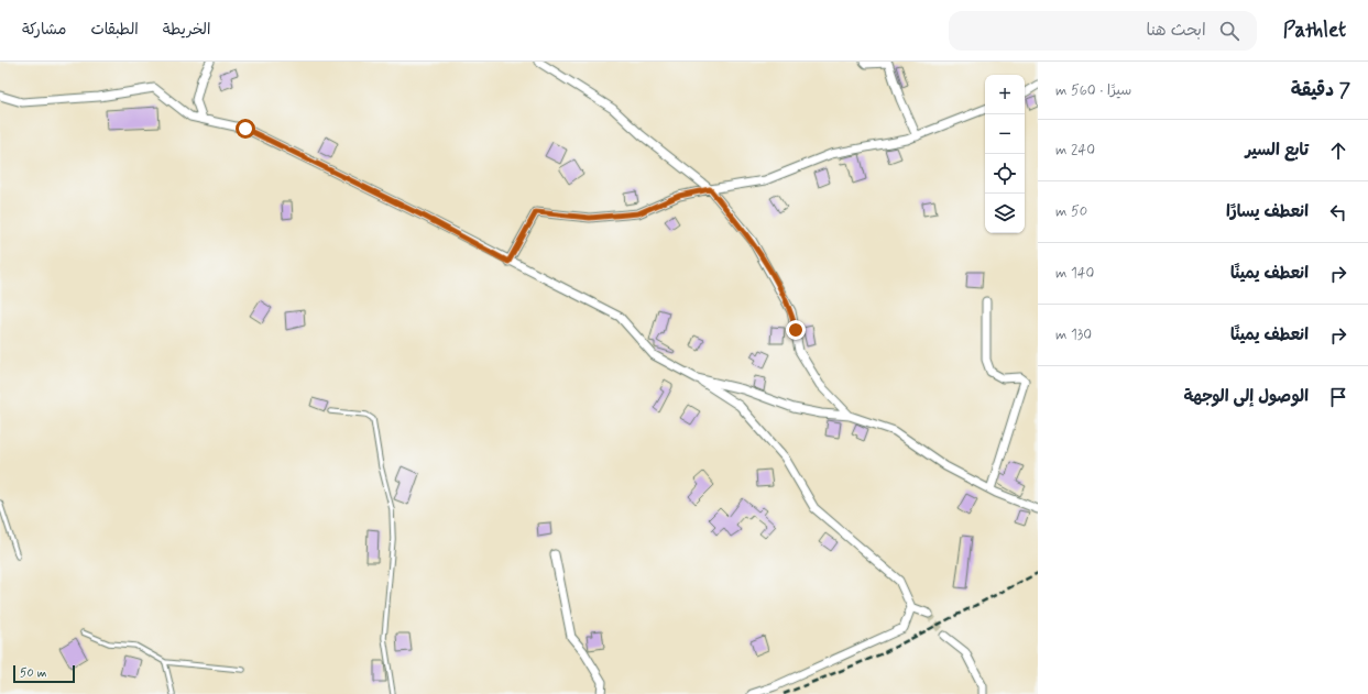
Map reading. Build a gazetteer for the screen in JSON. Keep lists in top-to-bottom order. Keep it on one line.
{"scale_bar":"50 m","page":{"header":"Pathlet","search":"ابحث هنا","nav":["الخريطة","الطبقات","مشاركة"],"heading":["7 دقيقة","سيرًا · 560 m"],"map_buttons":["+","−"],"list":[["تابع السير","240 m"],["انعطف يسارًا","50 m"],["انعطف يمينًا","140 m"],["انعطف يمينًا","130 m"],"الوصول إلى الوجهة"],"scale":"50 m"}}
